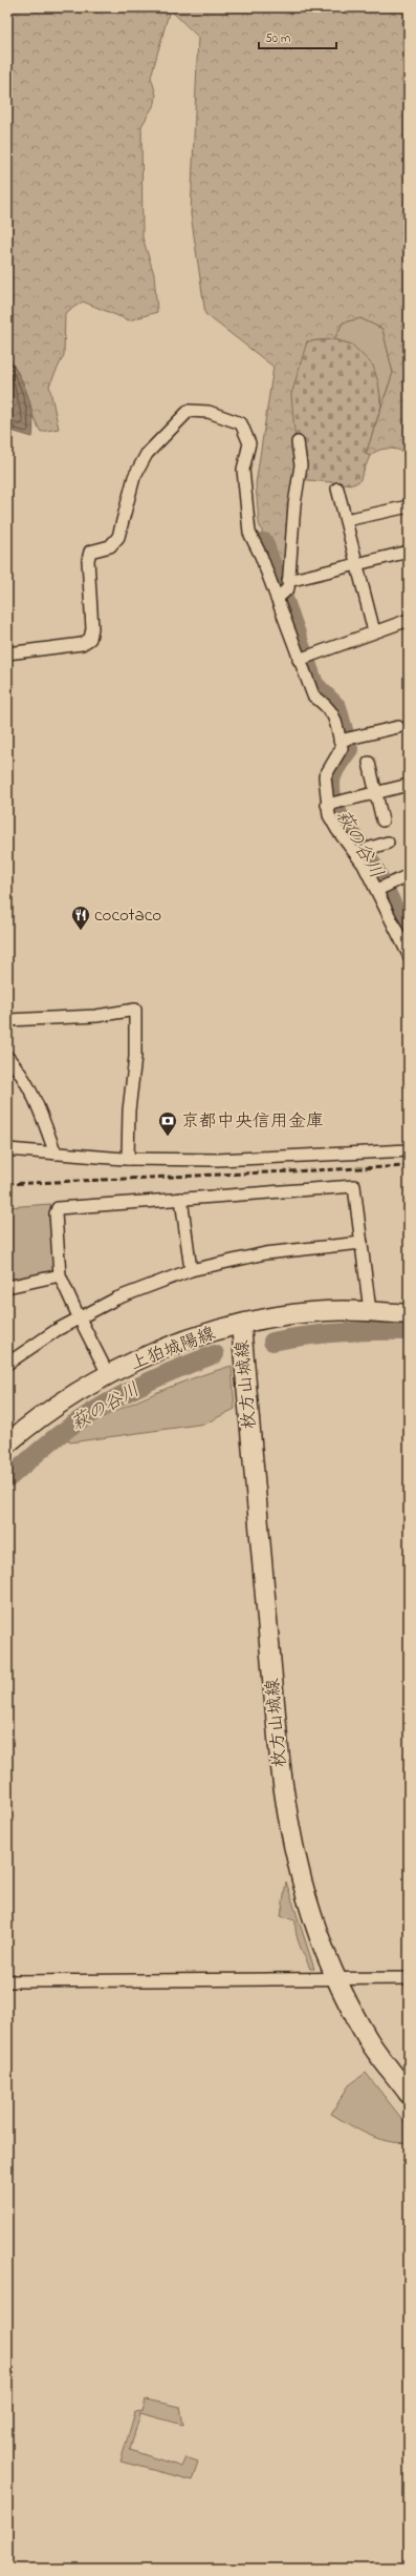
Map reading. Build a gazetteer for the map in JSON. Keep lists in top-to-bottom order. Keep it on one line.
{"streets":{"main road":["上狛城陽線","枚方山城線"]},"crossings":[["上狛城陽線","枚方山城線"]],"water":["萩の谷川"],"places":{"restaurant":["cocotaco"],"bank":["京都中央信用金庫"]},"scale_bar":"50 m"}
